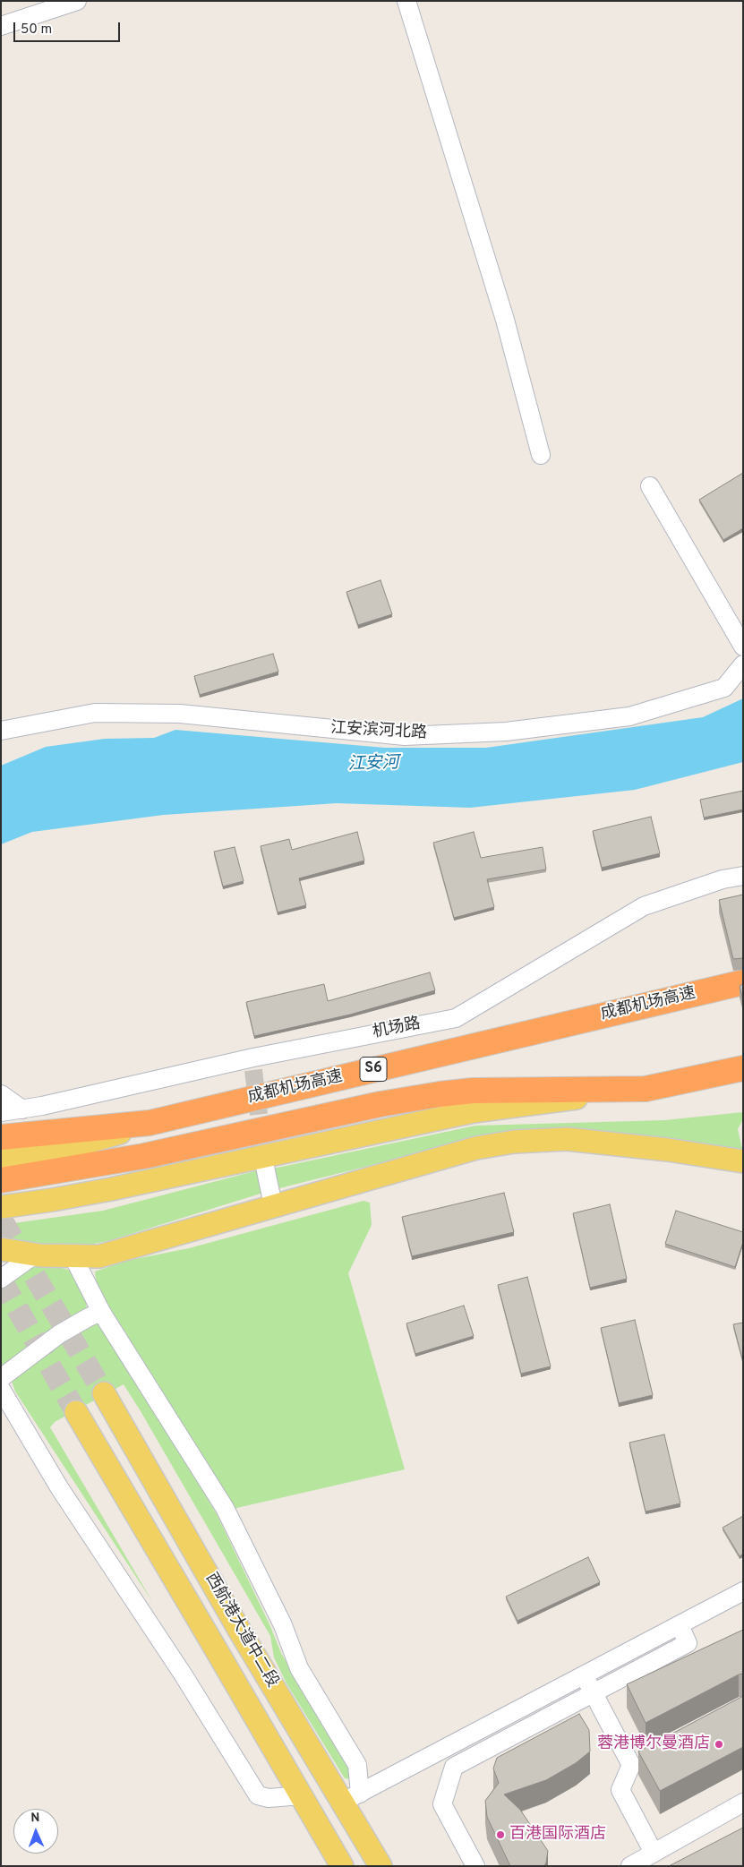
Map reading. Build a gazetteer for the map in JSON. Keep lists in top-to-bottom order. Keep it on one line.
{"streets":{"highway":["成都机场高速","S6"],"main road":["西航港大道中二段"],"street":["江安滨河北路","机场路"]},"water":["江安河"],"places":["蓉港博尔曼酒店","百港国际酒店"],"scale_bar":"50 m","north":"top"}
